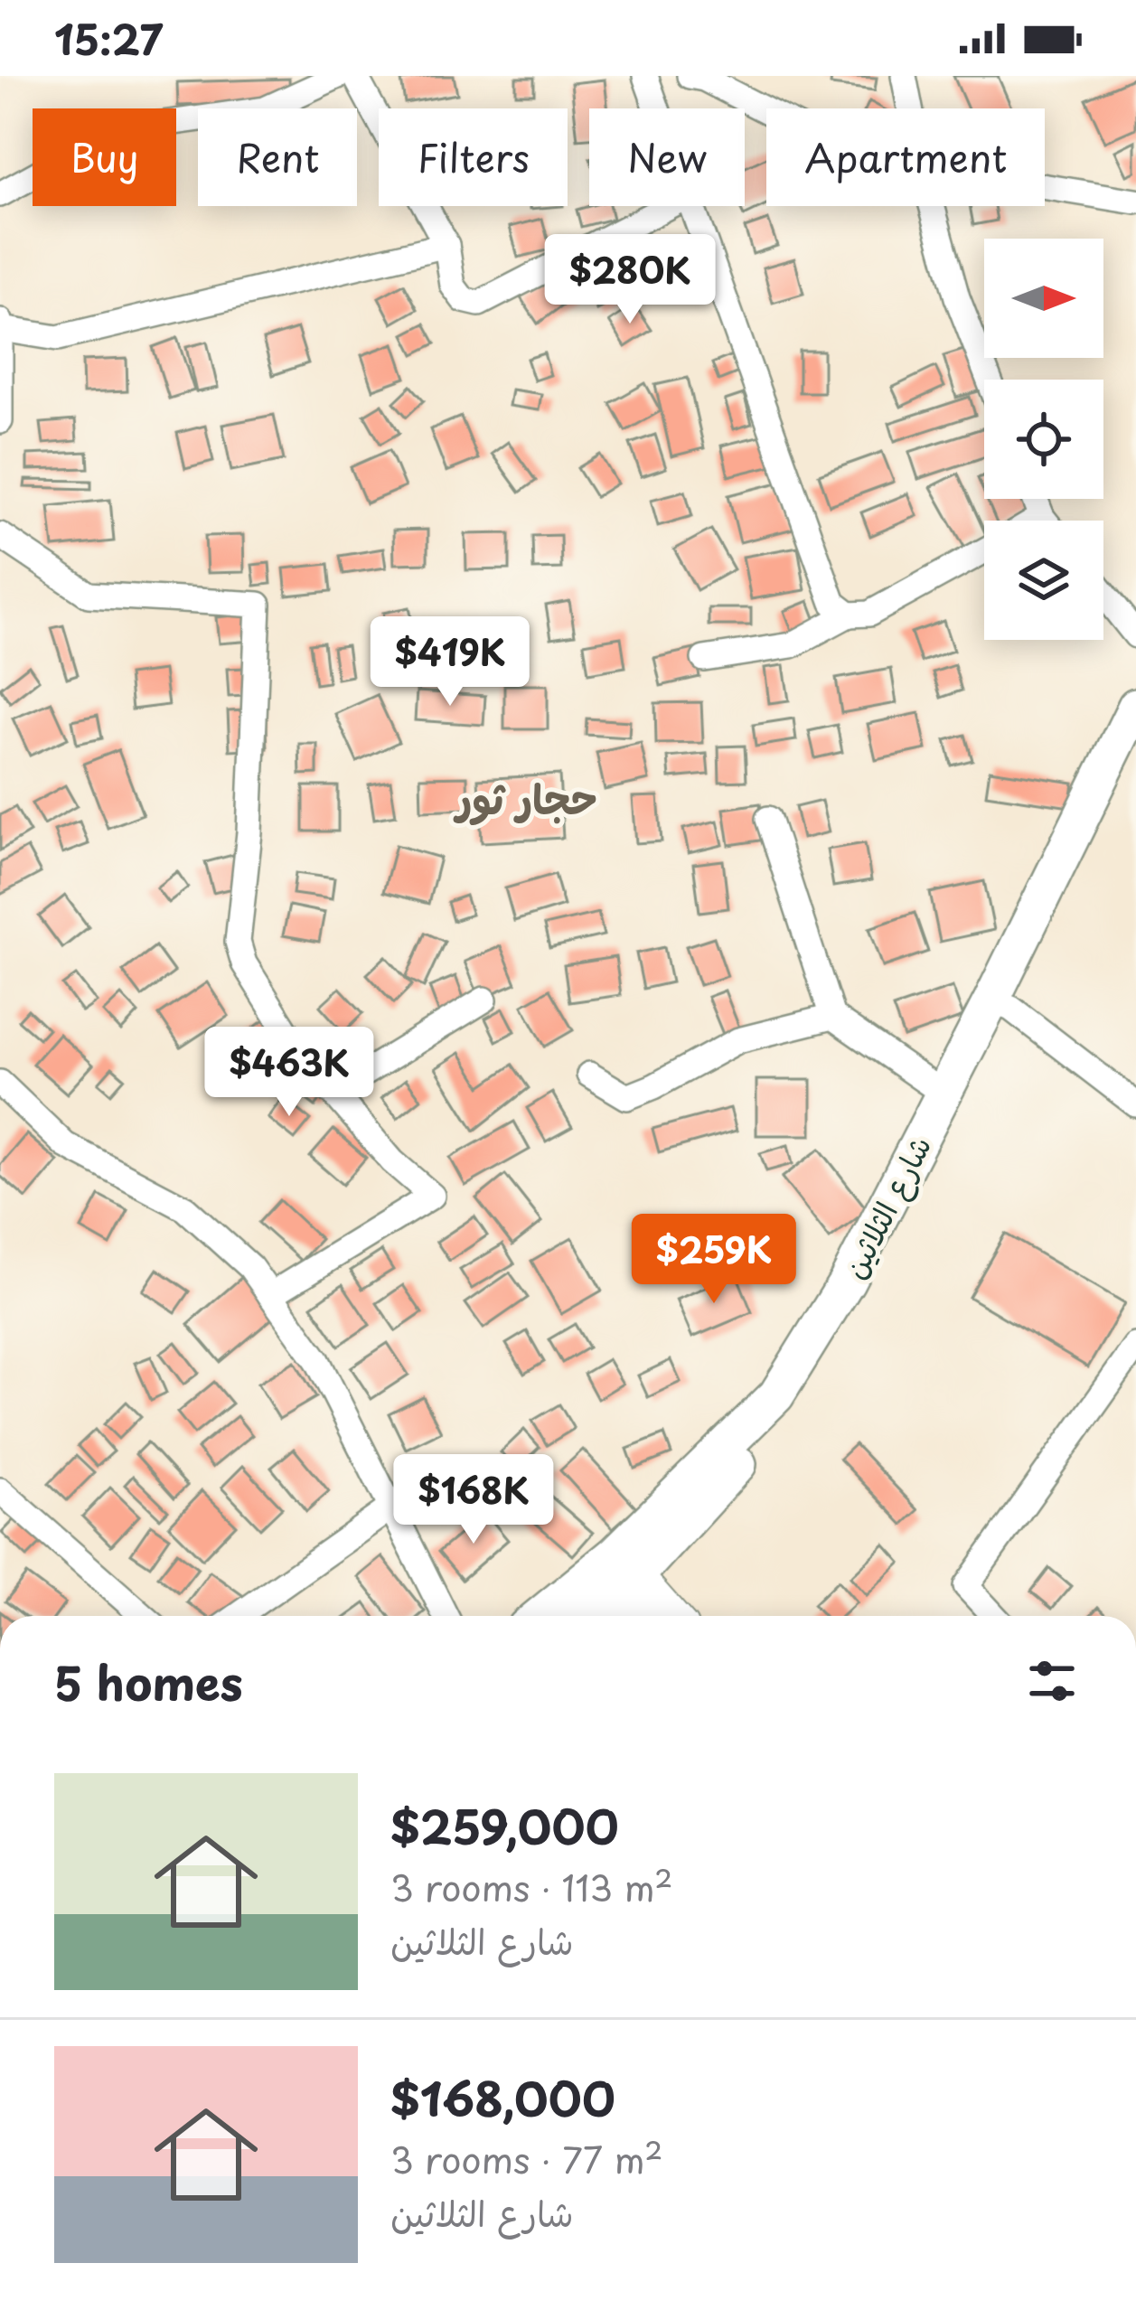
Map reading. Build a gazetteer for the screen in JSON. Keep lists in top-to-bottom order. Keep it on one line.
{"streets":{"main road":["شارع الثلاثين"]},"districts":["حجار ثور"],"north":"right","page":{"status":"15:27","chip":["Buy","Rent","Filters","New","Apartment"],"price":["$280K","$419K","$463K","$259K","$168K"],"heading":"5 homes","list":[{"name":"$259,000","note":"3 rooms · 113 m² · شارع الثلاثين"},{"name":"$168,000","note":"3 rooms · 77 m² · شارع الثلاثين"}]}}
